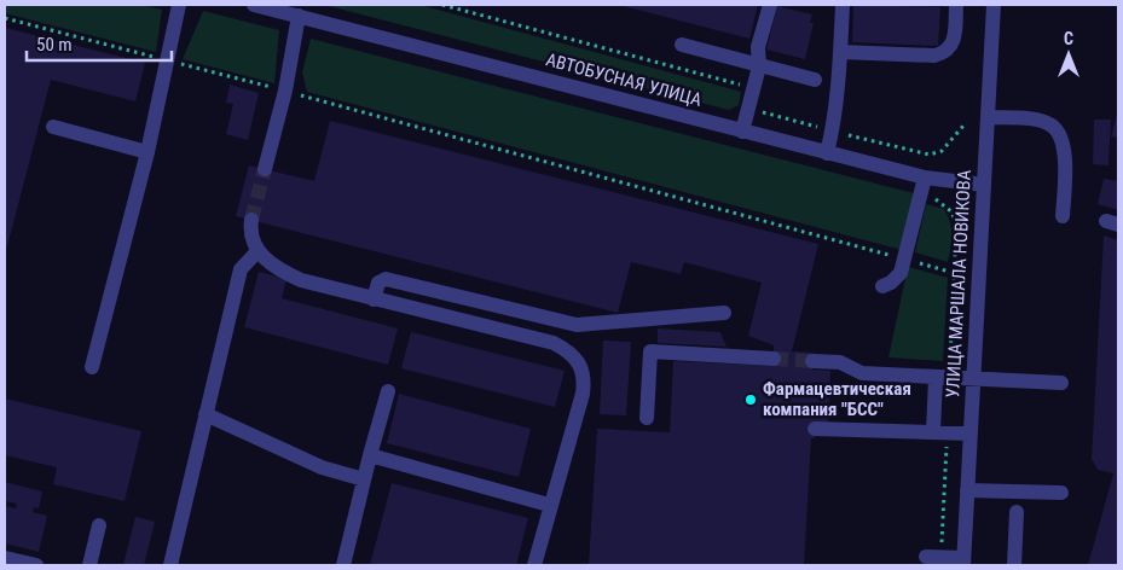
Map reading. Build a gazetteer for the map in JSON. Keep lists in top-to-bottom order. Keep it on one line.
{"streets":{"street":["АВТОБУСНАЯ УЛИЦА","УЛИЦА МАРШАЛА НОВИКОВА"]},"crossings":[["АВТОБУСНАЯ УЛИЦА","УЛИЦА МАРШАЛА НОВИКОВА"]],"places":["Фармацевтическая компания \"БСС\""],"scale_bar":"50 m","north":"top"}
